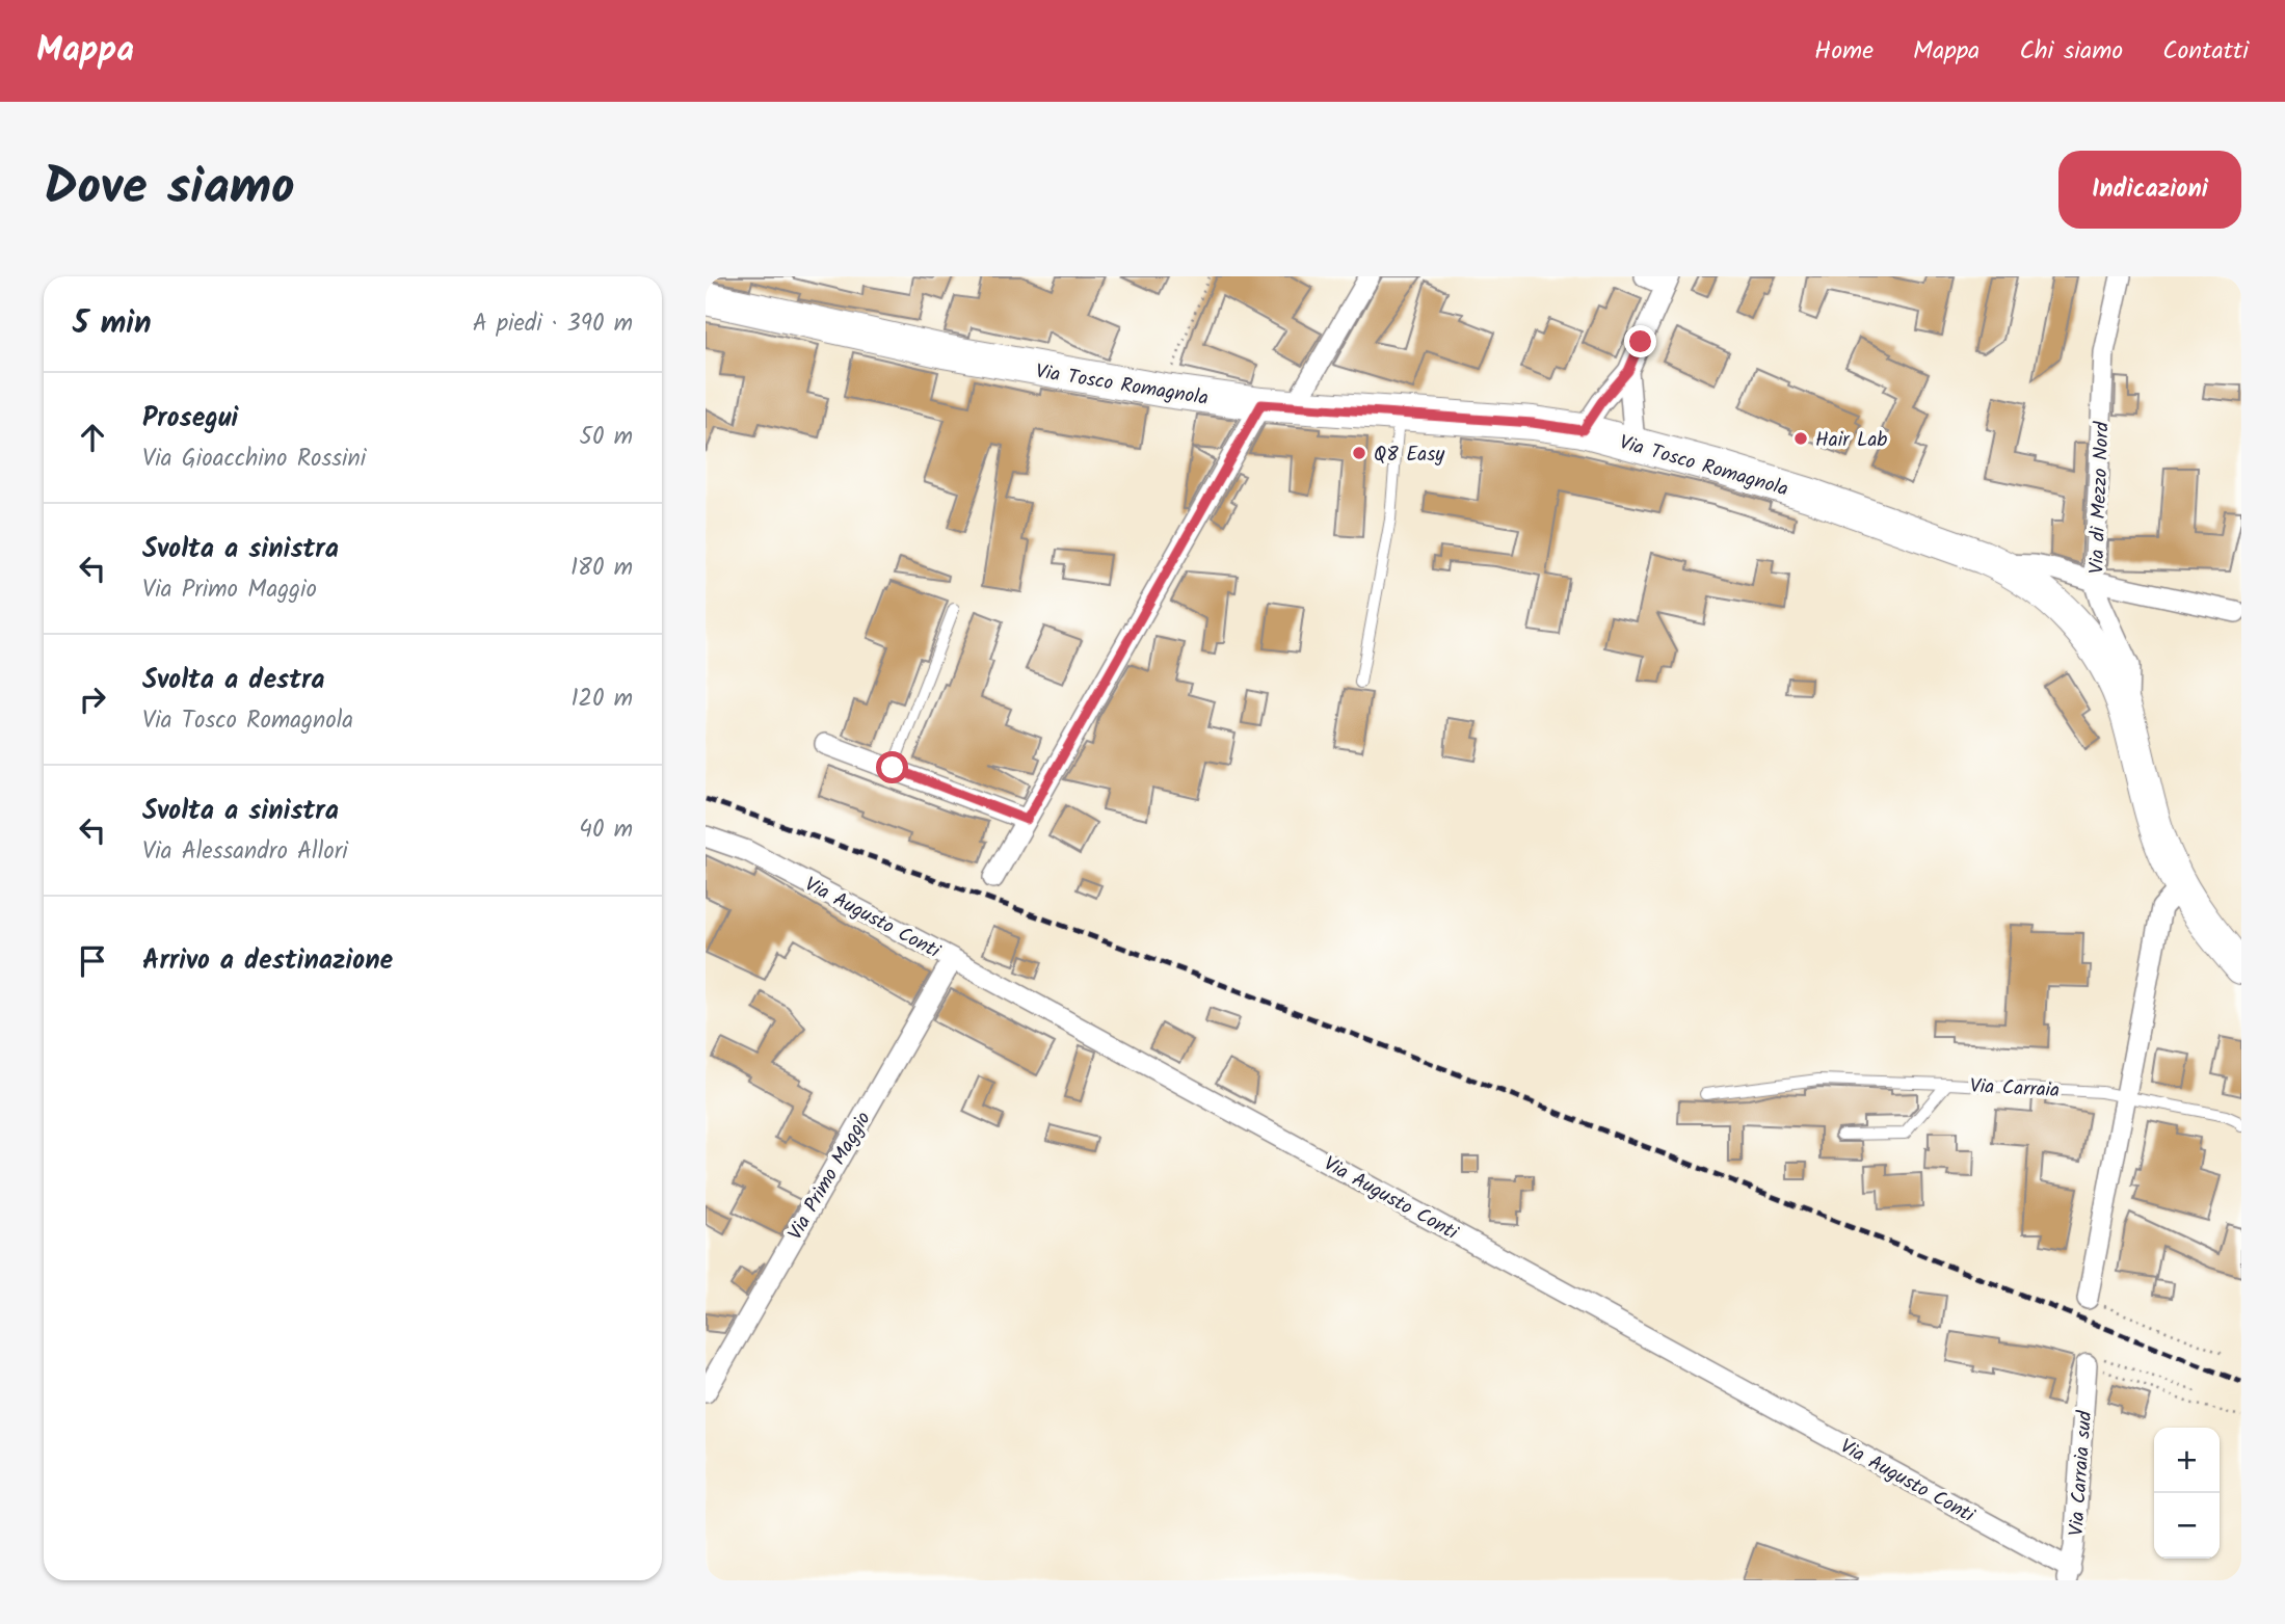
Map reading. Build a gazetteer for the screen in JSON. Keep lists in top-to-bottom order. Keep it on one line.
{"streets":{"main road":["Via Tosco Romagnola"],"street":["Via di Mezzo Nord","Via Augusto Conti","Via Primo Maggio","Via Carraia sud"],"lane":["Via Carraia"]},"crossings":[["Via Tosco Romagnola","Via di Mezzo Nord"],["Via Augusto Conti","Via Primo Maggio"],["Via Augusto Conti","Via Carraia sud"]],"places":["Hair Lab","Q8 Easy"],"page":{"header":"Mappa","nav":["Home","Mappa","Chi siamo","Contatti"],"title":"Dove siamo","buttons":"Indicazioni","heading":["5 min","A piedi · 390 m"],"list":[["Prosegui","Via Gioacchino Rossini","50 m"],["Svolta a sinistra","Via Primo Maggio","180 m"],["Svolta a destra","Via Tosco Romagnola","120 m"],["Svolta a sinistra","Via Alessandro Allori","40 m"],"Arrivo a destinazione"],"map_buttons":["+","−"]}}
